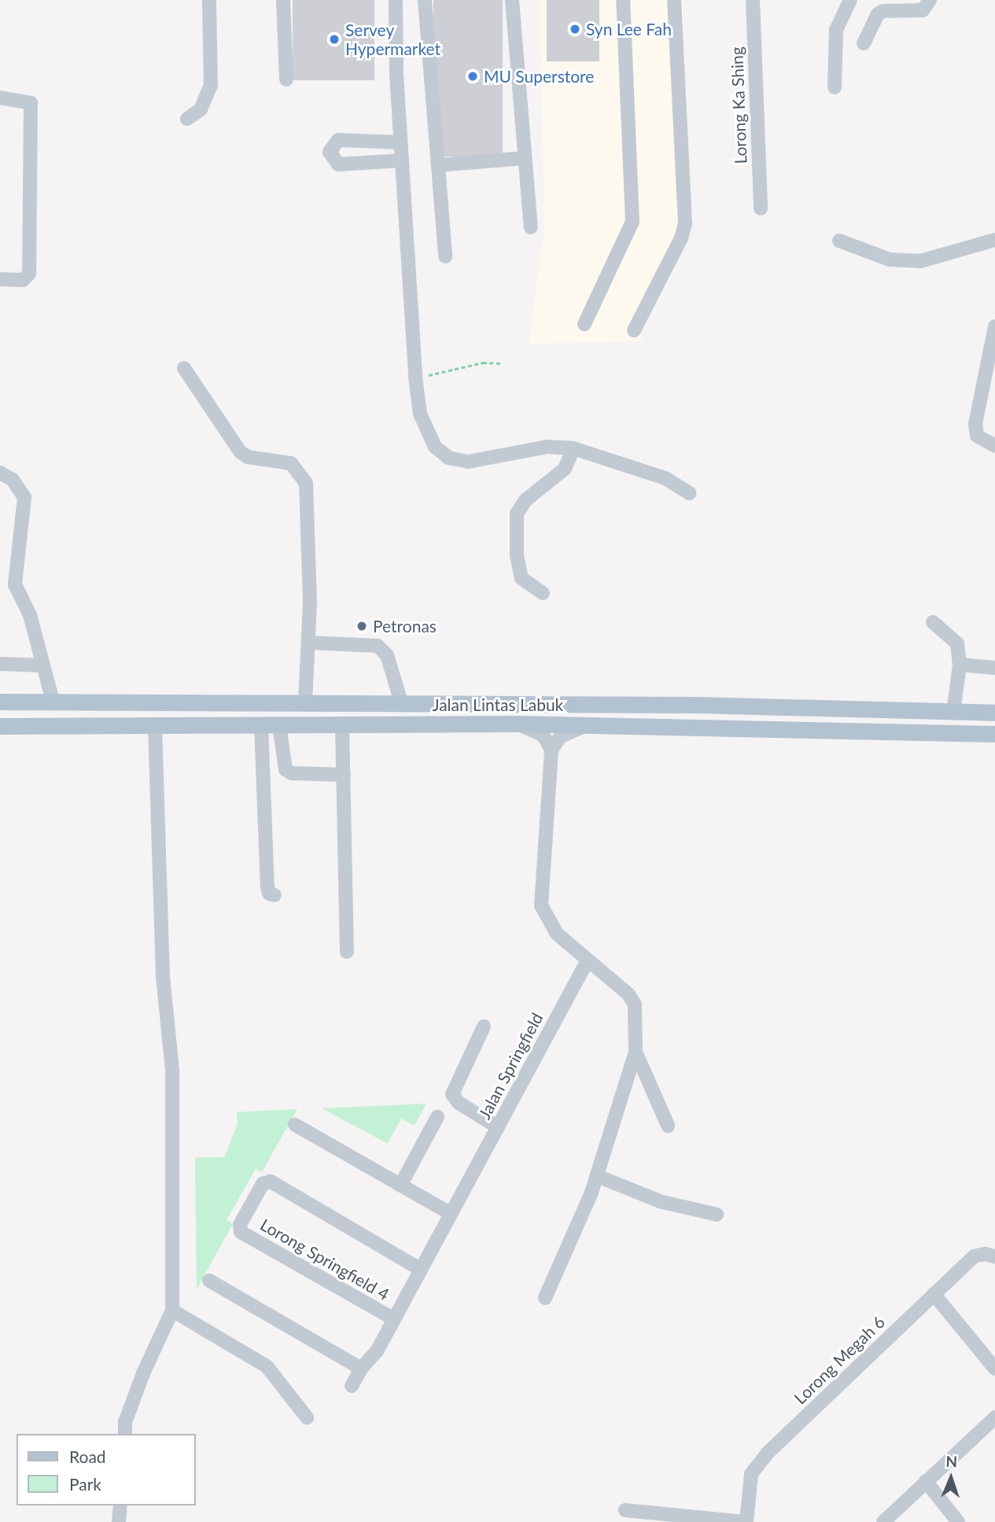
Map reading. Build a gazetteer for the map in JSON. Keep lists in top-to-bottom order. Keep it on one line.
{"streets":{"main road":["Jalan Lintas Labuk"],"street":["Lorong Ka Shing","Jalan Springfield","Lorong Springfield 4","Lorong Megah 6"]},"crossings":[["Jalan Springfield","Lorong Springfield 4"]],"places":["Syn Lee Fah","Servey Hypermarket","MU Superstore","Petronas"],"legend":["Road","Park"],"north":"top"}
